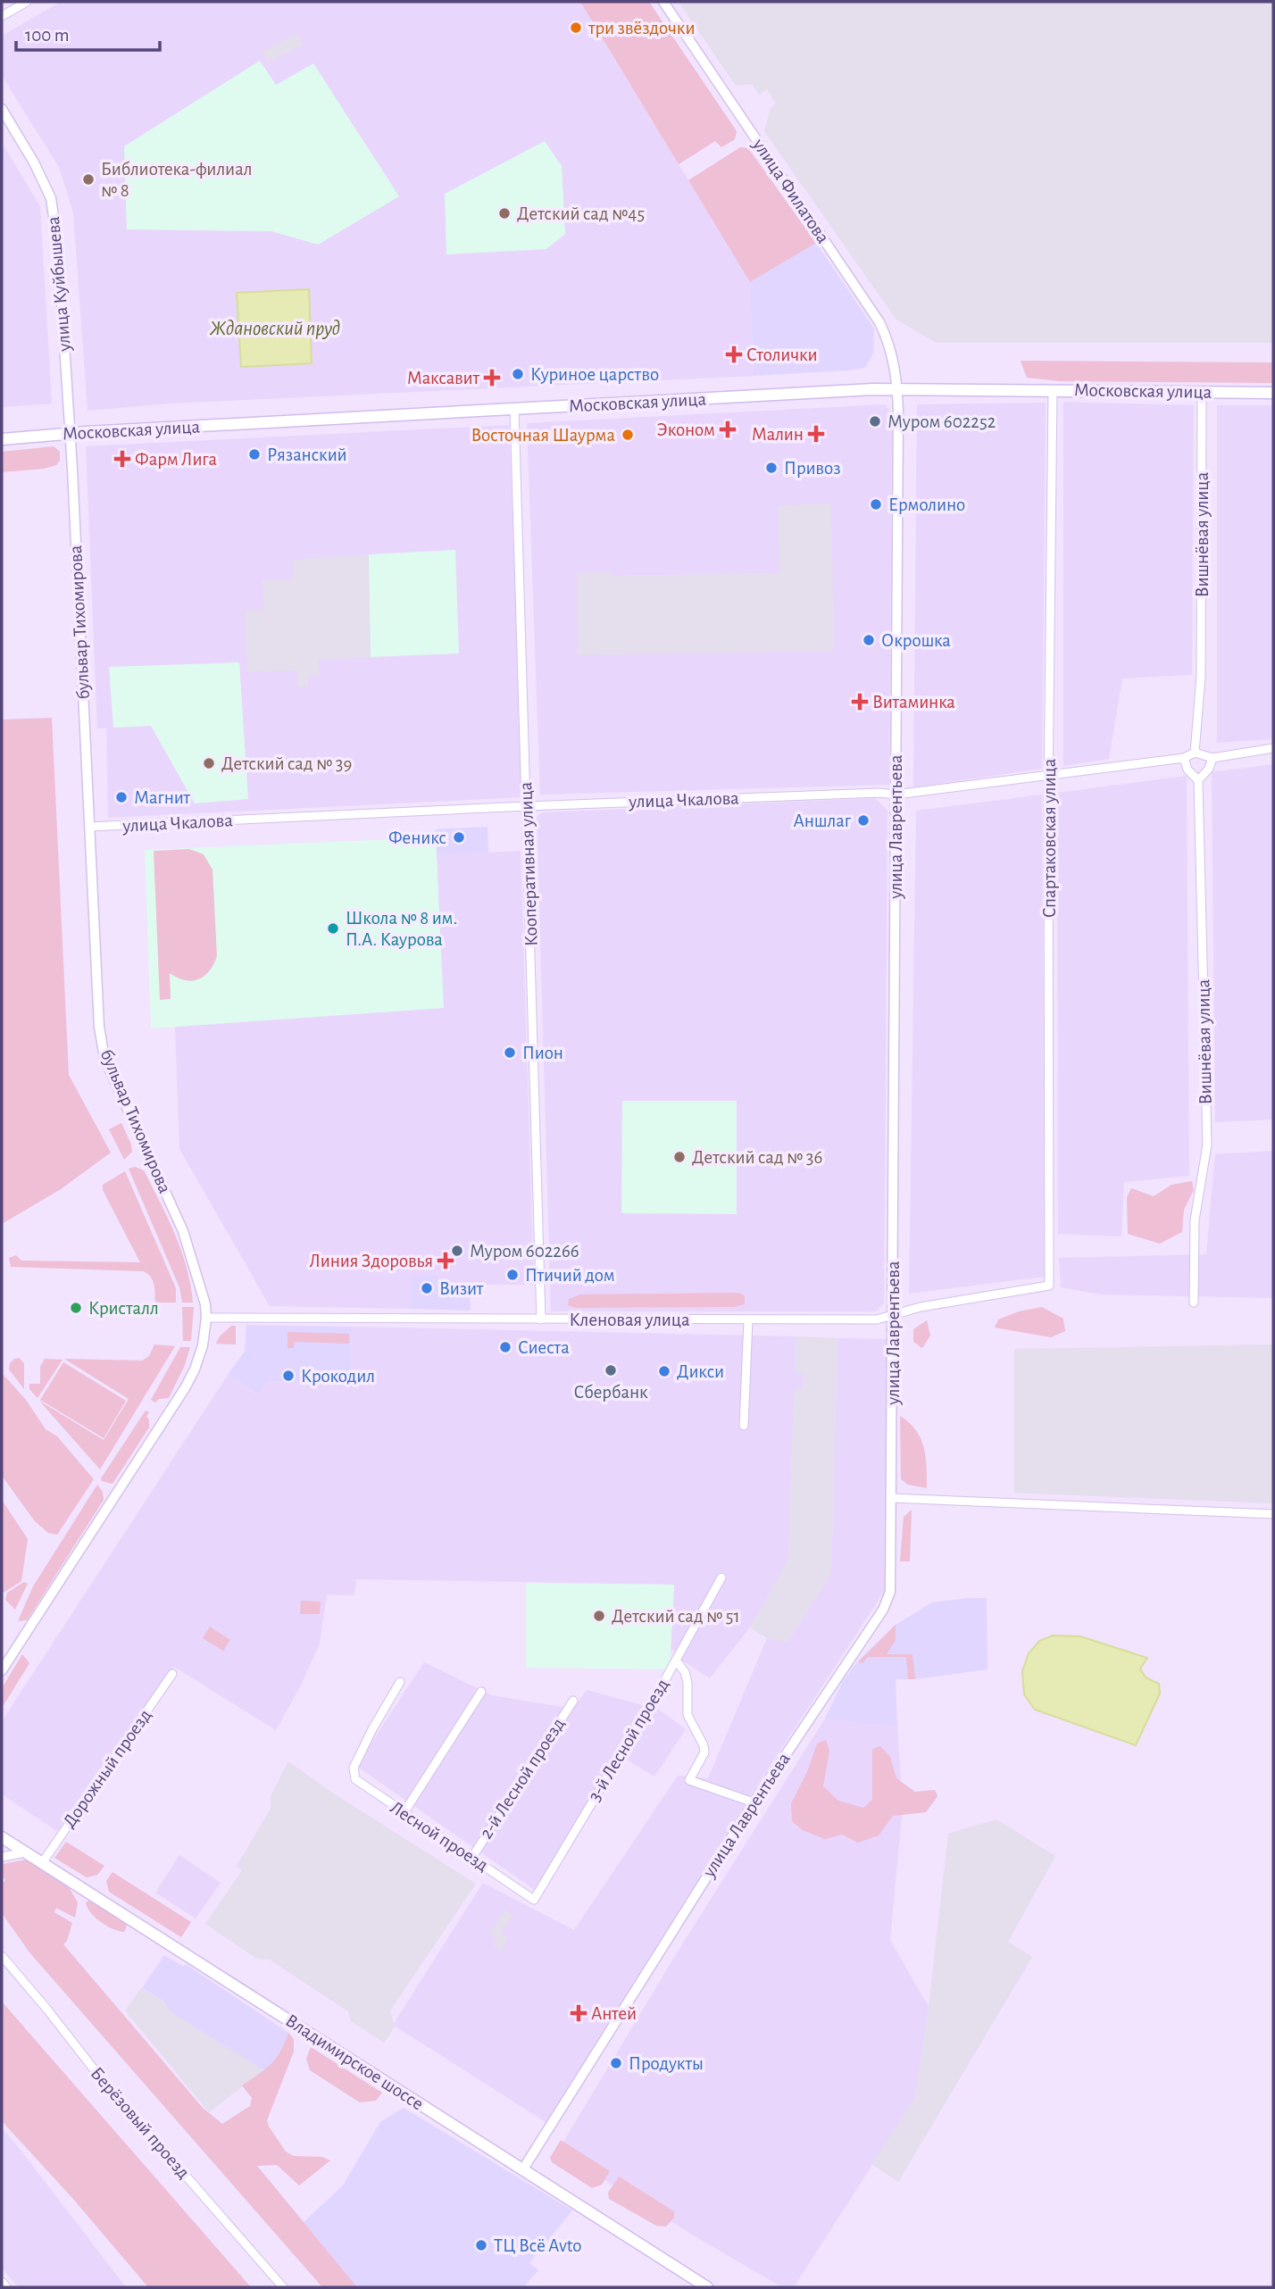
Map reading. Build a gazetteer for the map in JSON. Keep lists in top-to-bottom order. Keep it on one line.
{"streets":{"main road":["Московская улица","Владимирское шоссе"],"street":["улица Филатова","улица Куйбышева","Вишнёвая улица","бульвар Тихомирова","улица Чкалова","улица Лаврентьева","Спартаковская улица","Кооперативная улица","Кленовая улица","3-й Лесной проезд","Дорожный проезд","2-й Лесной проезд","Лесной проезд","Берёзовый проезд"]},"crossings":[["улица Филатова","Московская улица"],["улица Филатова","улица Лаврентьева"],["улица Куйбышева","Московская улица"],["улица Куйбышева","бульвар Тихомирова"],["Московская улица","Вишнёвая улица"],["Московская улица","бульвар Тихомирова"],["Московская улица","улица Лаврентьева"],["Московская улица","Спартаковская улица"],["Московская улица","Кооперативная улица"],["Вишнёвая улица","улица Чкалова"],["бульвар Тихомирова","улица Чкалова"],["бульвар Тихомирова","Кленовая улица"],["улица Чкалова","улица Лаврентьева"],["улица Чкалова","Спартаковская улица"],["улица Чкалова","Кооперативная улица"],["улица Лаврентьева","Кленовая улица"],["улица Лаврентьева","Владимирское шоссе"],["Спартаковская улица","Кленовая улица"],["Кооперативная улица","Кленовая улица"],["3-й Лесной проезд","Лесной проезд"],["Дорожный проезд","Владимирское шоссе"],["2-й Лесной проезд","Лесной проезд"]],"water":["Ждановский пруд"],"places":{"other":["три звёздочки","Библиотека-филиал № 8","Детский сад №45","Куриное царство","Муром 602252","Восточная Шаурма","Рязанский","Привоз","Ермолино","Окрошка","Детский сад № 39","Магнит","Аншлаг","Феникс","Школа № 8 им. П.А. Каурова","Пион","Детский сад № 36","Муром 602266","Птичий дом","Визит","Кристалл","Сиеста","Сбербанк","Дикси","Крокодил","Детский сад № 51","Продукты","ТЦ Всё Avto"],"health":["Столички","Максавит","Эконом","Малин","Фарм Лига","Витаминка","Линия Здоровья","Антей"]},"scale_bar":"100 m"}
